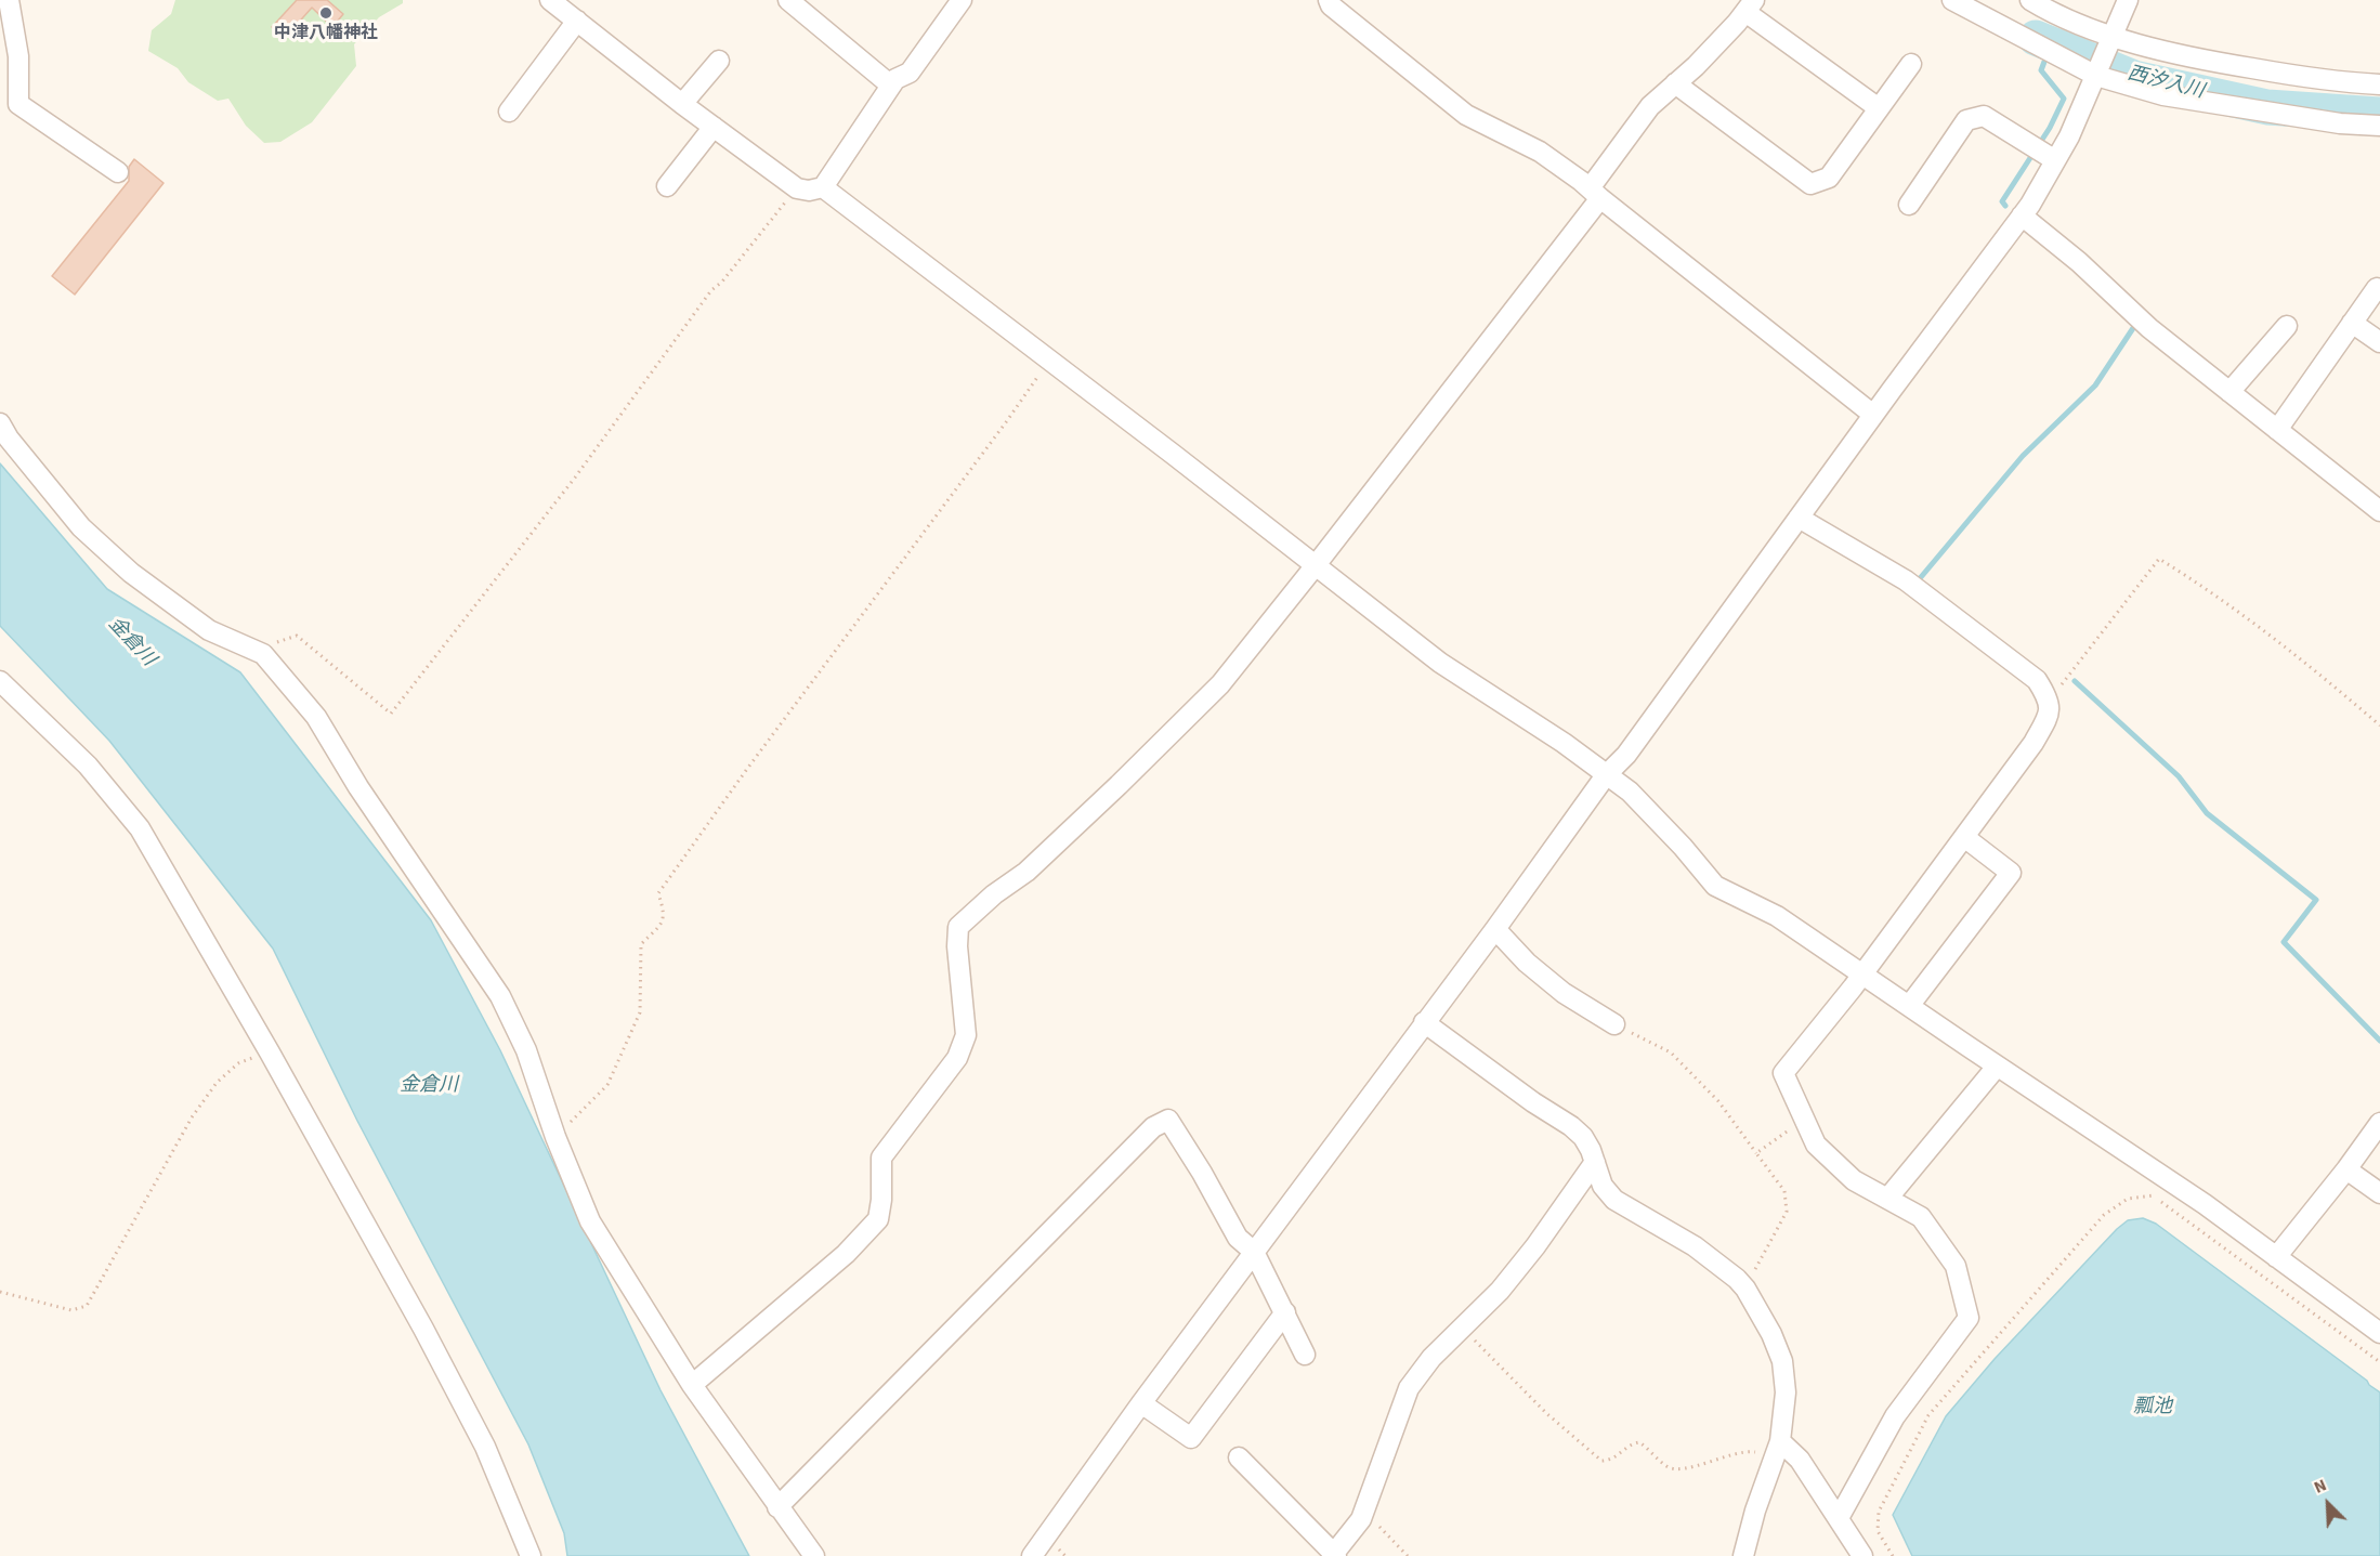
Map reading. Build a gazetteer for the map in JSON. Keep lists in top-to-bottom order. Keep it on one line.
{"water":["西汐入川","金倉川","瓢池"],"places":["中津八幡神社"],"north":"top left"}
